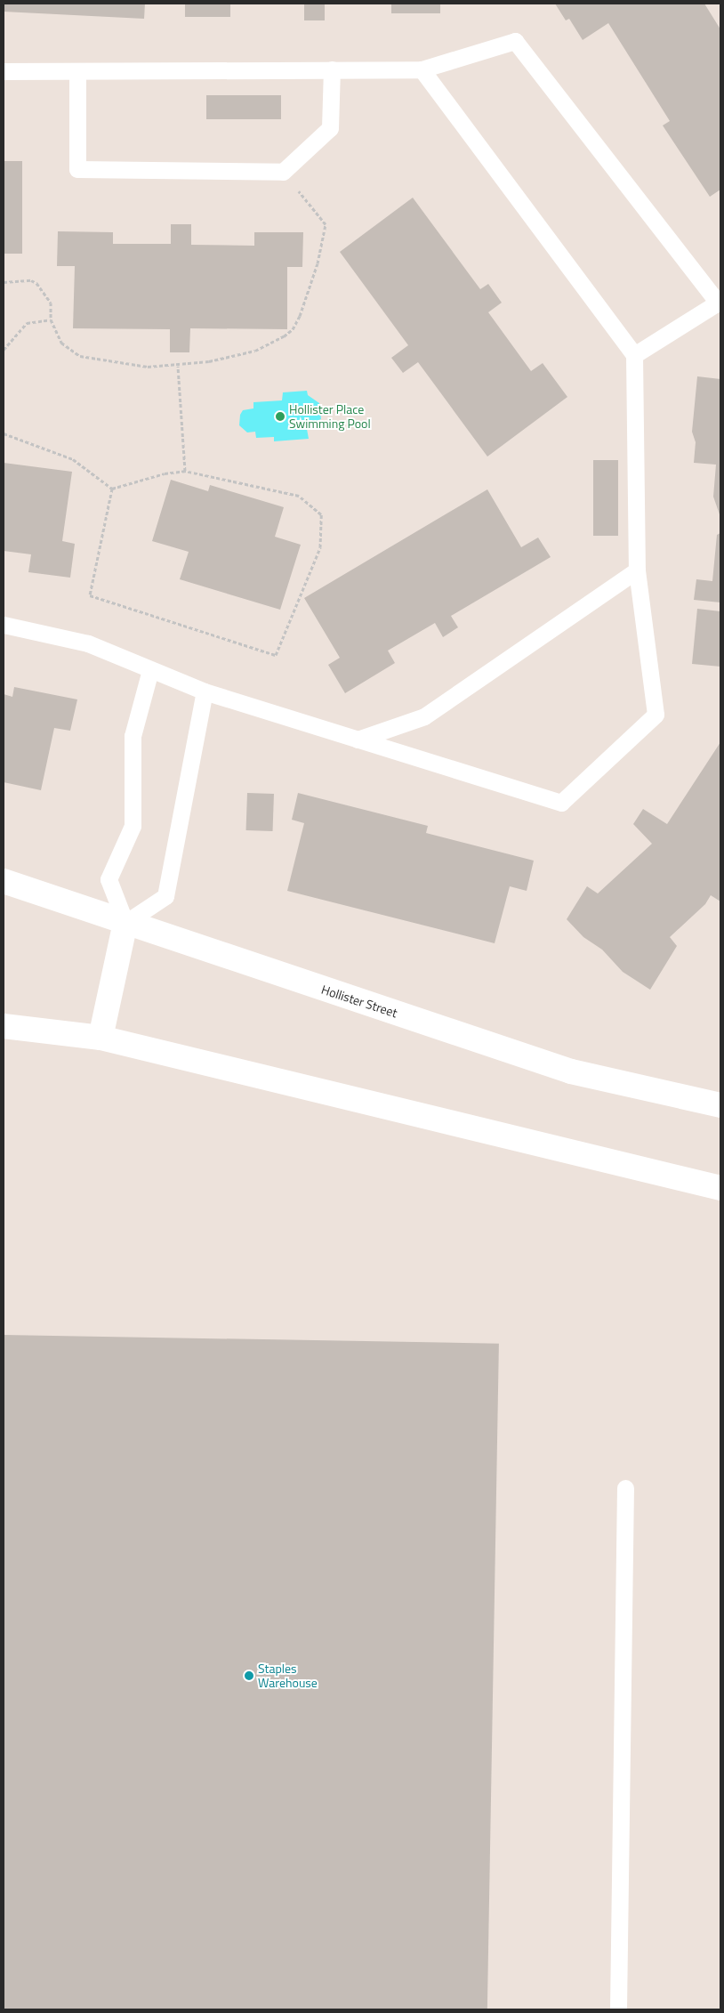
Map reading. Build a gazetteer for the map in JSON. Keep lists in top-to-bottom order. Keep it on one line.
{"streets":{"main road":["Hollister Street"]},"places":["Hollister Place Swimming Pool","Staples Warehouse"]}
